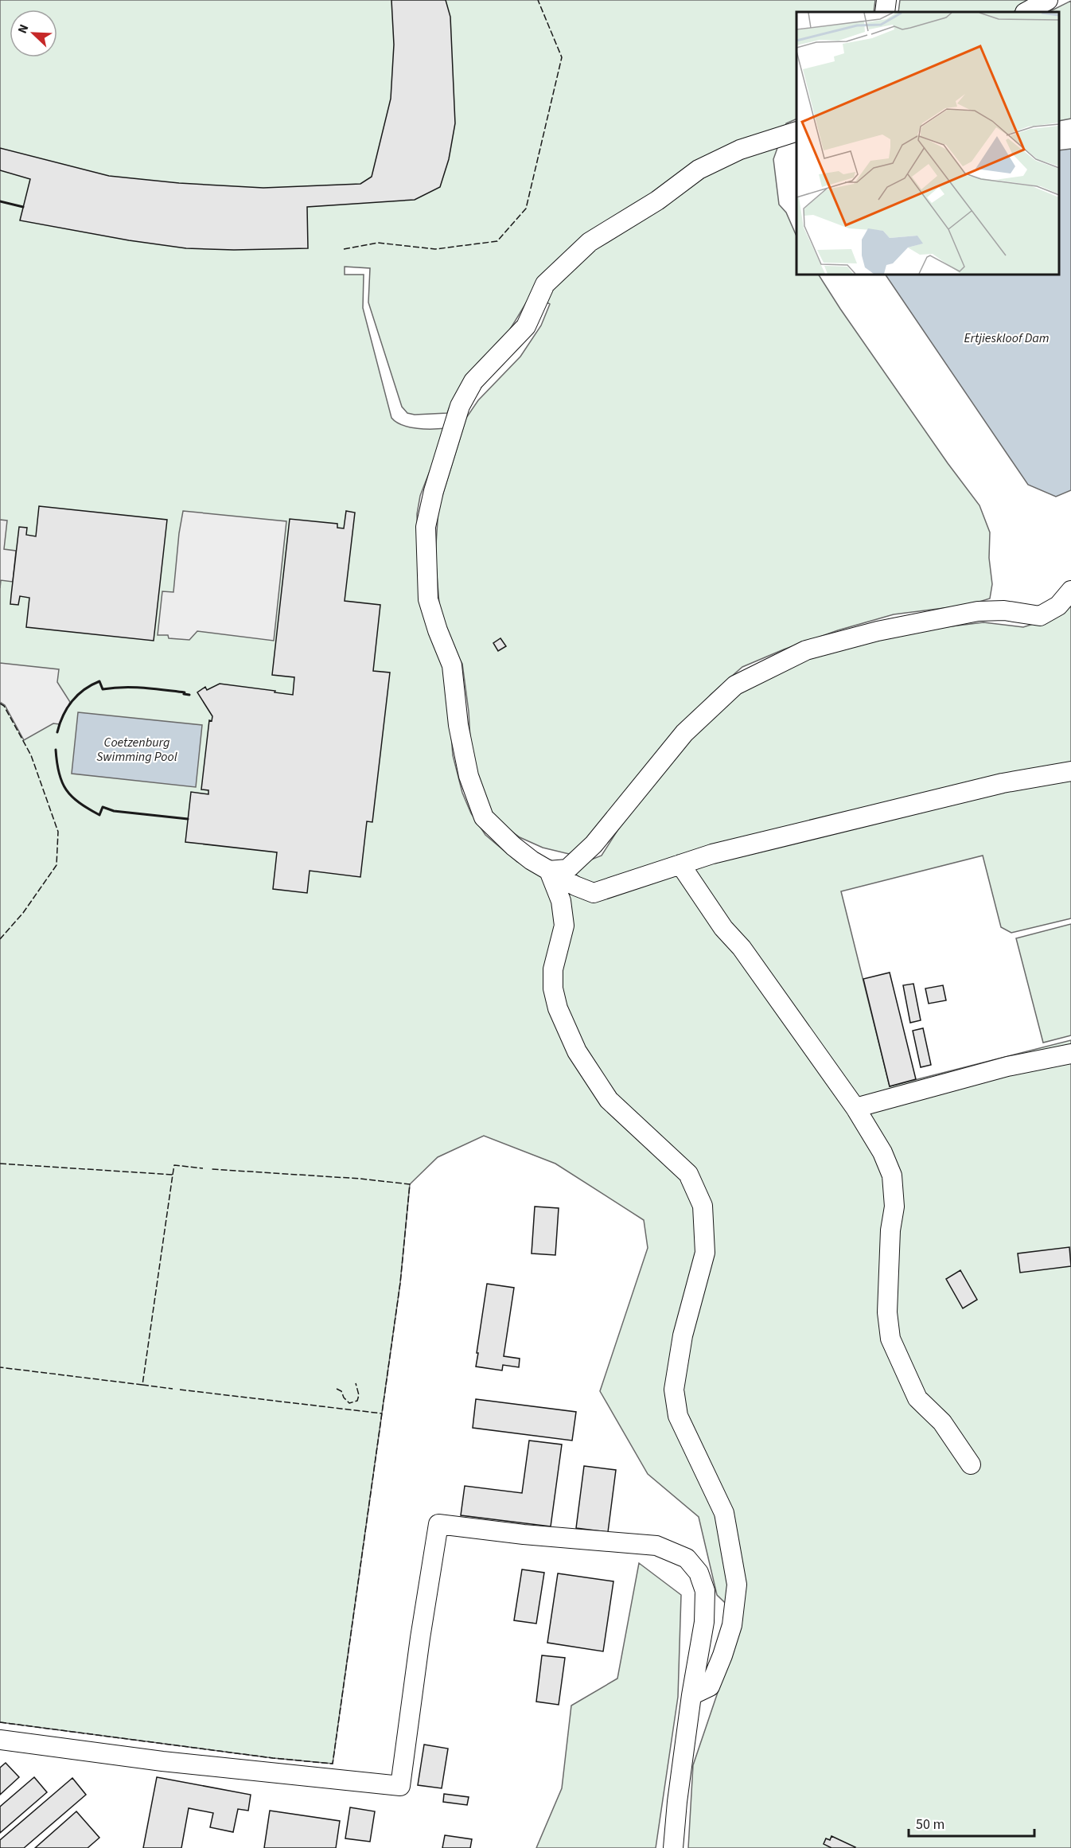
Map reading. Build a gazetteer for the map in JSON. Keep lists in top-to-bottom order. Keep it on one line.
{"water":["Ertjieskloof Dam","Coetzenburg Swimming Pool"],"scale_bar":"50 m","north":"top left"}
